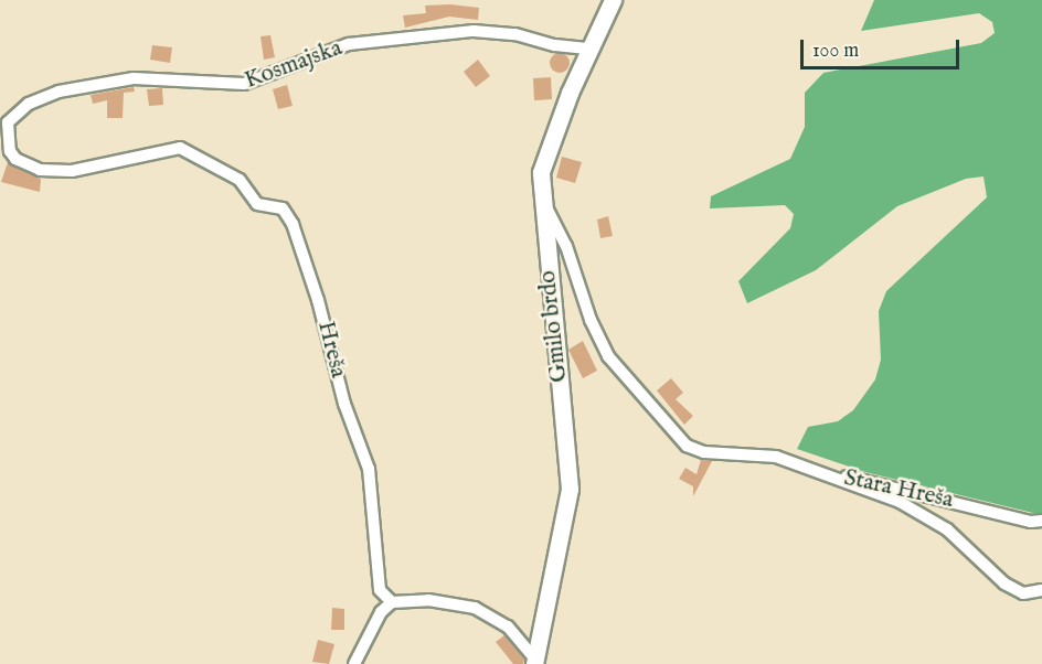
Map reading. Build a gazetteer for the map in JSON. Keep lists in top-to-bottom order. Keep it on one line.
{"streets":{"main road":["Gmilo brdo"],"street":["Kosmajska","Hreša","Stara Hreša"]},"crossings":[["Kosmajska","Gmilo brdo"],["Kosmajska","Hreša"]],"scale_bar":"100 m"}
